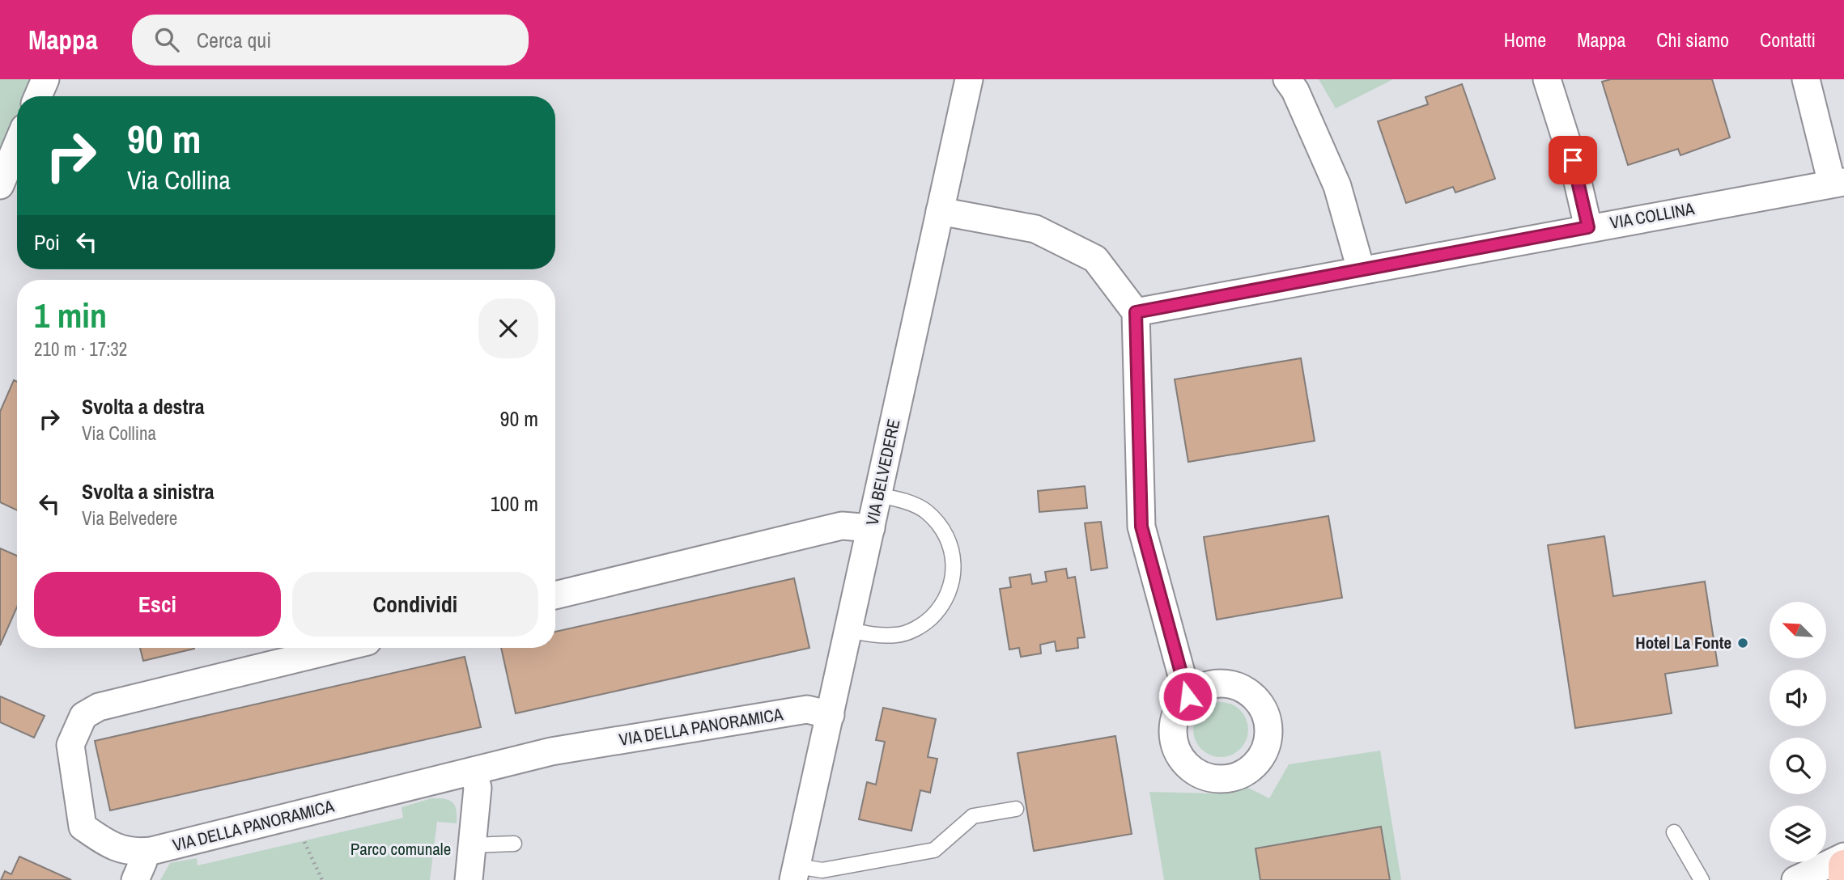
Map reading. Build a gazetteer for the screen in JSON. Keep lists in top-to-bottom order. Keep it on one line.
{"streets":{"street":["VIA COLLINA","VIA BELVEDERE","VIA DELLA PANORAMICA"]},"crossings":[["VIA BELVEDERE","VIA DELLA PANORAMICA"]],"parks":["Parco comunale"],"places":["Hotel La Fonte"],"north":"top left","page":{"header":"Mappa","search":"Cerca qui","nav":["Home","Mappa","Chi siamo","Contatti"],"turn":["90 m","Via Collina"],"then":"Poi","heading":["1 min","210 m · 17:32"],"list":[{"name":"Svolta a destra","note":"Via Collina","value":"90 m"},{"name":"Svolta a sinistra","note":"Via Belvedere","value":"100 m"}],"buttons":["Esci","Condividi"]}}
